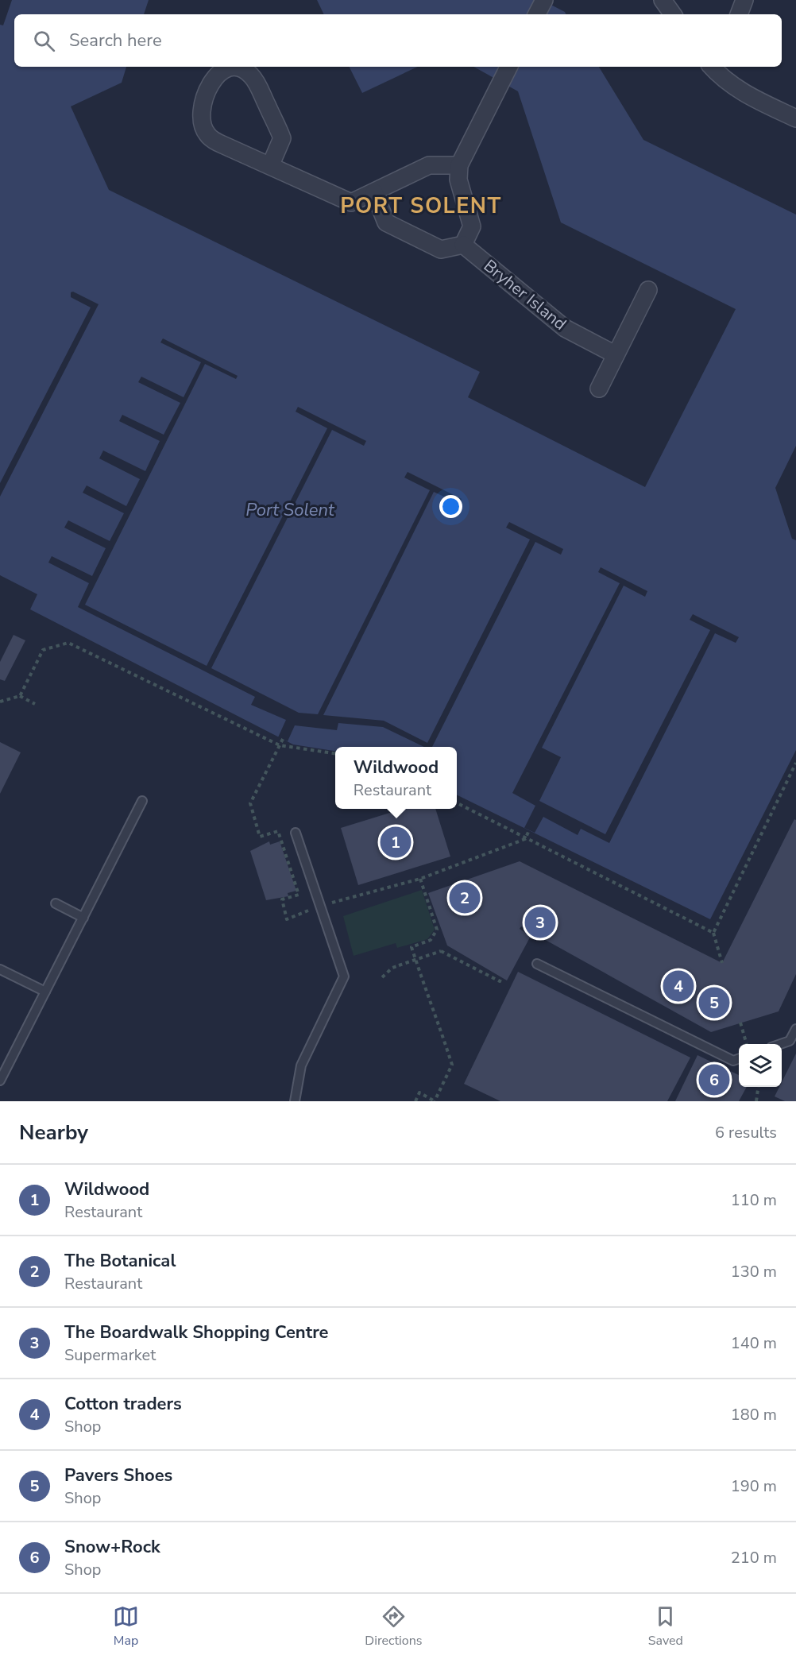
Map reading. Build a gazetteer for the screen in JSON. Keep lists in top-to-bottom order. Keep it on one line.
{"streets":{"street":["Bryher Island"]},"districts":["PORT SOLENT"],"water":["Port Solent"],"page":{"search":"Search here","popup":["Wildwood","Restaurant"],"pins":["1","2","3","4","5","6"],"heading":["Nearby","6 results"],"list":[{"mark":"1","name":"Wildwood","note":"Restaurant","value":"110 m"},{"mark":"2","name":"The Botanical","note":"Restaurant","value":"130 m"},{"mark":"3","name":"The Boardwalk Shopping Centre","note":"Supermarket","value":"140 m"},{"mark":"4","name":"Cotton traders","note":"Shop","value":"180 m"},{"mark":"5","name":"Pavers Shoes","note":"Shop","value":"190 m"},{"mark":"6","name":"Snow+Rock","note":"Shop","value":"210 m"}],"nav":["Map","Directions","Saved"]}}
